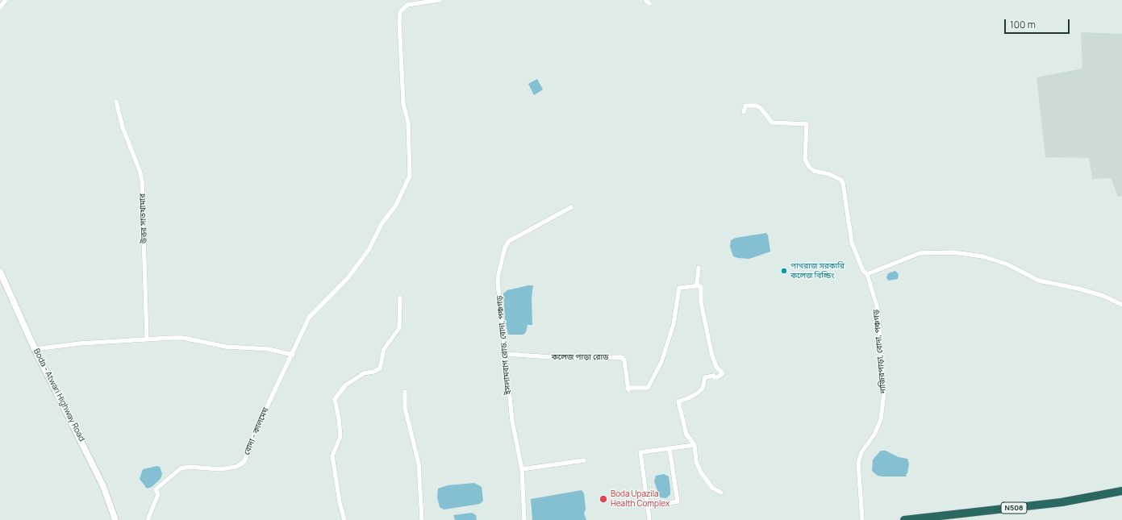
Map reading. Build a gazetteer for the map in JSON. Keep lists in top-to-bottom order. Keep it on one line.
{"streets":{"highway":["N508"],"main road":["Boda - Atwari Highway Road"],"street":["উত্তর সাতখামার","ইসলামবাগ রোড, বোদা, পঞ্চগড়","নাজিরপাড়া, বোদা, পঞ্চগড়","কলেজ পাড়া রোড","বোদা - কালমেঘ"]},"crossings":[["ইসলামবাগ রোড, বোদা, পঞ্চগড়","কলেজ পাড়া রোড"]],"places":["পাথরাজ সরকারি কলেজ বিল্ডিং","Boda Upazila Health Complex"],"scale_bar":"100 m"}
